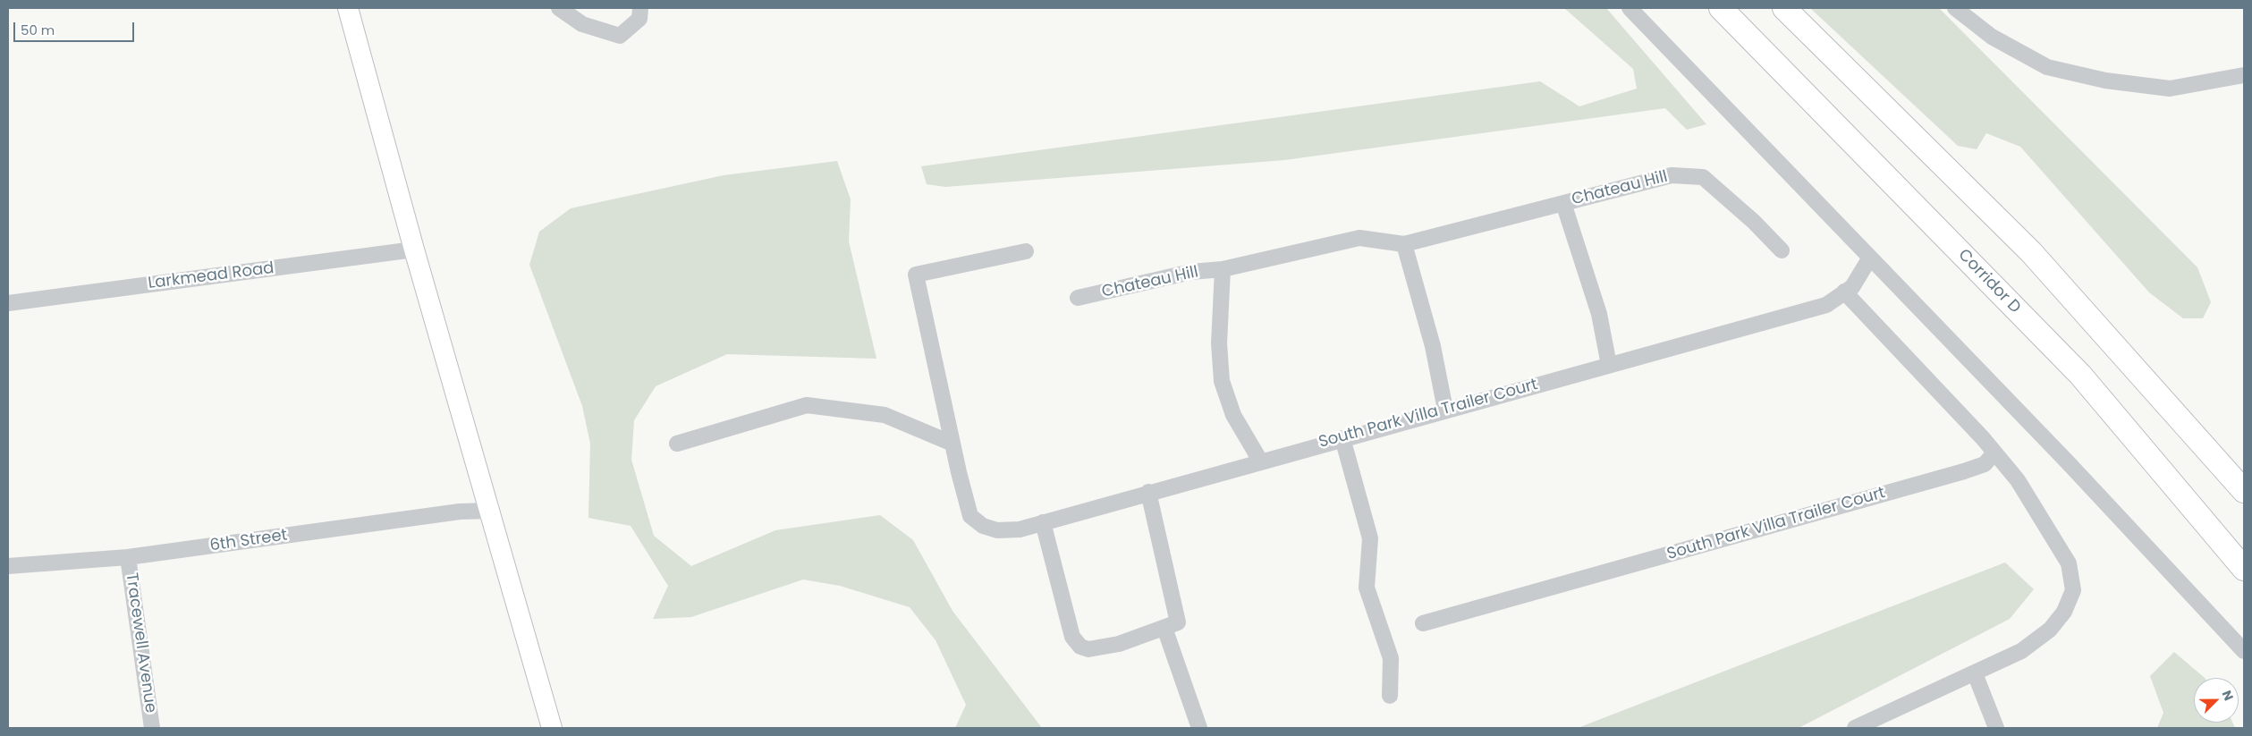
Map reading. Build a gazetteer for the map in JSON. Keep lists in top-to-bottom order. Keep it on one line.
{"streets":{"highway":["Corridor D"],"street":["Chateau Hill","Larkmead Road","South Park Villa Trailer Court","6th Street","Tracewell Avenue"]},"crossings":[["Chateau Hill","South Park Villa Trailer Court"],["6th Street","Tracewell Avenue"]],"scale_bar":"50 m","north":"top right"}
